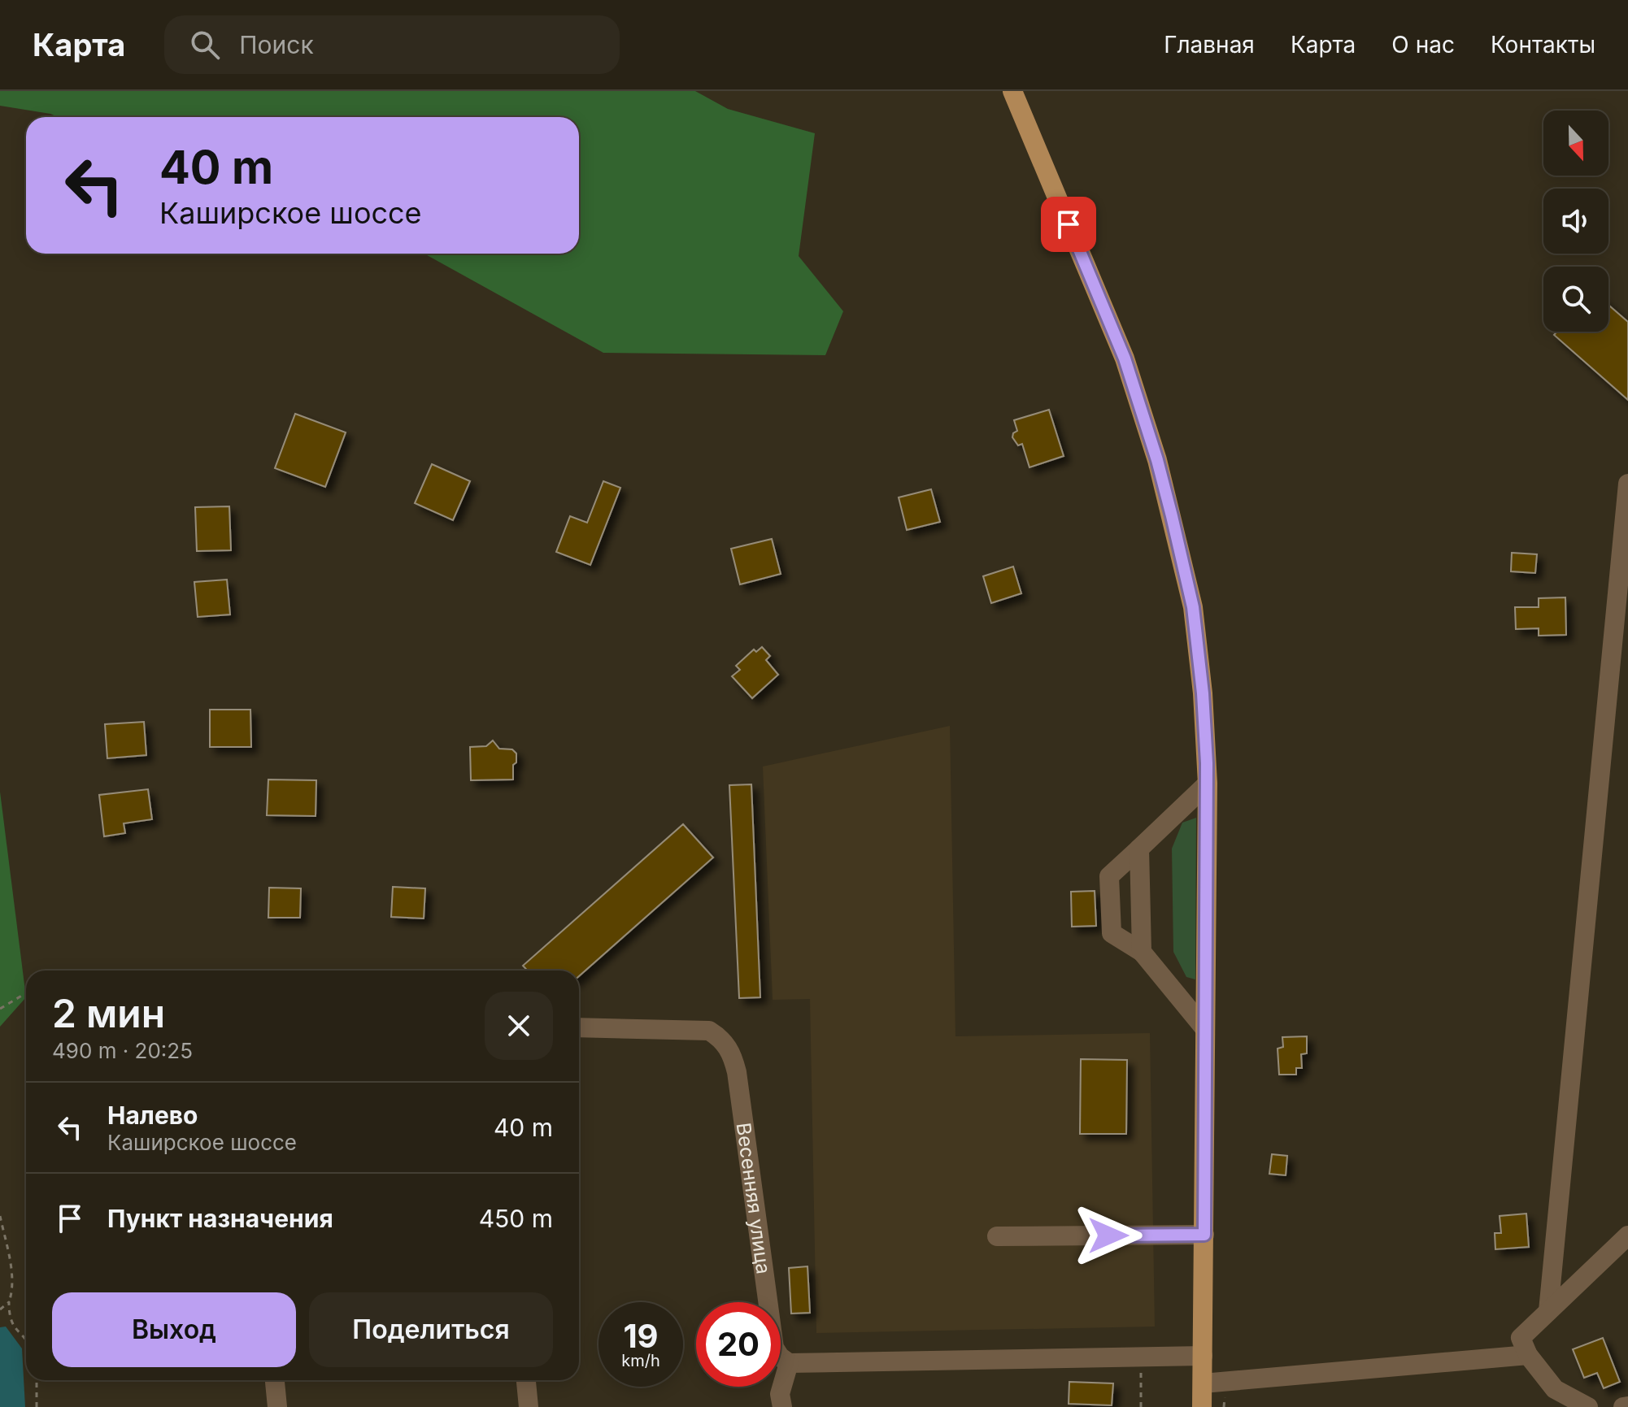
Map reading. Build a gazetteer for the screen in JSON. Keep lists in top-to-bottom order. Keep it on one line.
{"streets":{"street":["Весенняя улица"]},"north":"bottom","page":{"header":"Карта","search":"Поиск","nav":["Главная","Карта","О нас","Контакты"],"turn":["40 m","Каширское шоссе"],"heading":["2 мин","490 m · 20:25"],"list":[{"name":"Налево","note":"Каширское шоссе","value":"40 m"},{"name":"Пункт назначения","value":"450 m"}],"buttons":["Выход","Поделиться"],"speed":"19 km/h","limit":"20"}}
